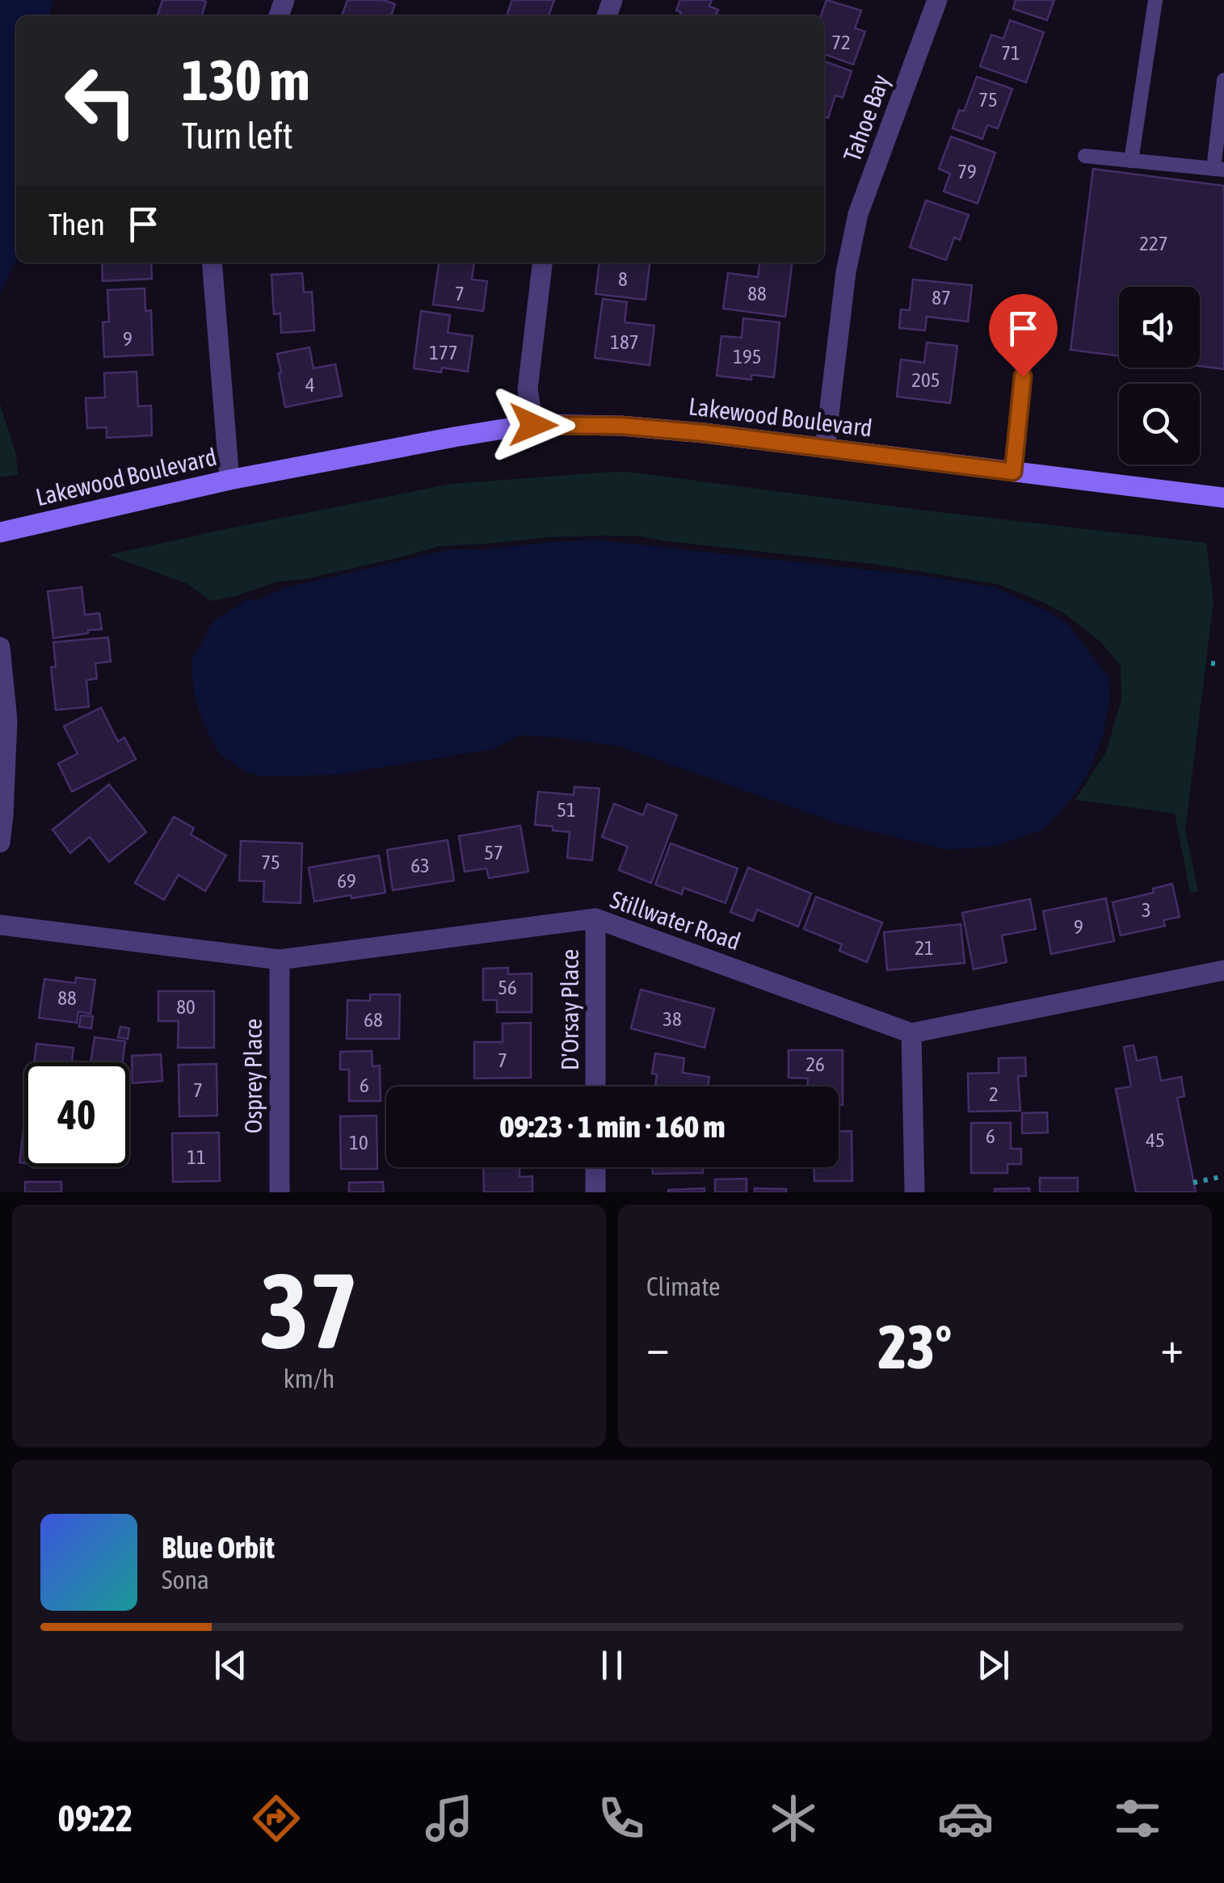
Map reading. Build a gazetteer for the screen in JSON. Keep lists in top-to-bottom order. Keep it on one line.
{"streets":{"street":["Tahoe Bay","Lakewood Boulevard","Stillwater Road","D'Orsay Place","Osprey Place"]},"crossings":[["Tahoe Bay","Lakewood Boulevard"],["Stillwater Road","D'Orsay Place"],["Stillwater Road","Osprey Place"]],"house_numbers":["72","71","75","79","227","8","7","88","87","9","187","177","195","205","4","51","57","75","63","69","3","9","21","56","88","80","38","68","7","26","6","7","2","6","45","10","11"],"page":{"turn":["130 m","Turn left"],"then":"Then","limit":"40","trip":"09:23 · 1 min · 160 m","tile":[["37","km/h"],"Climate"],"heat":["−","23°","+"],"song":["Blue Orbit","Sona"],"tabs":"09:22"}}
